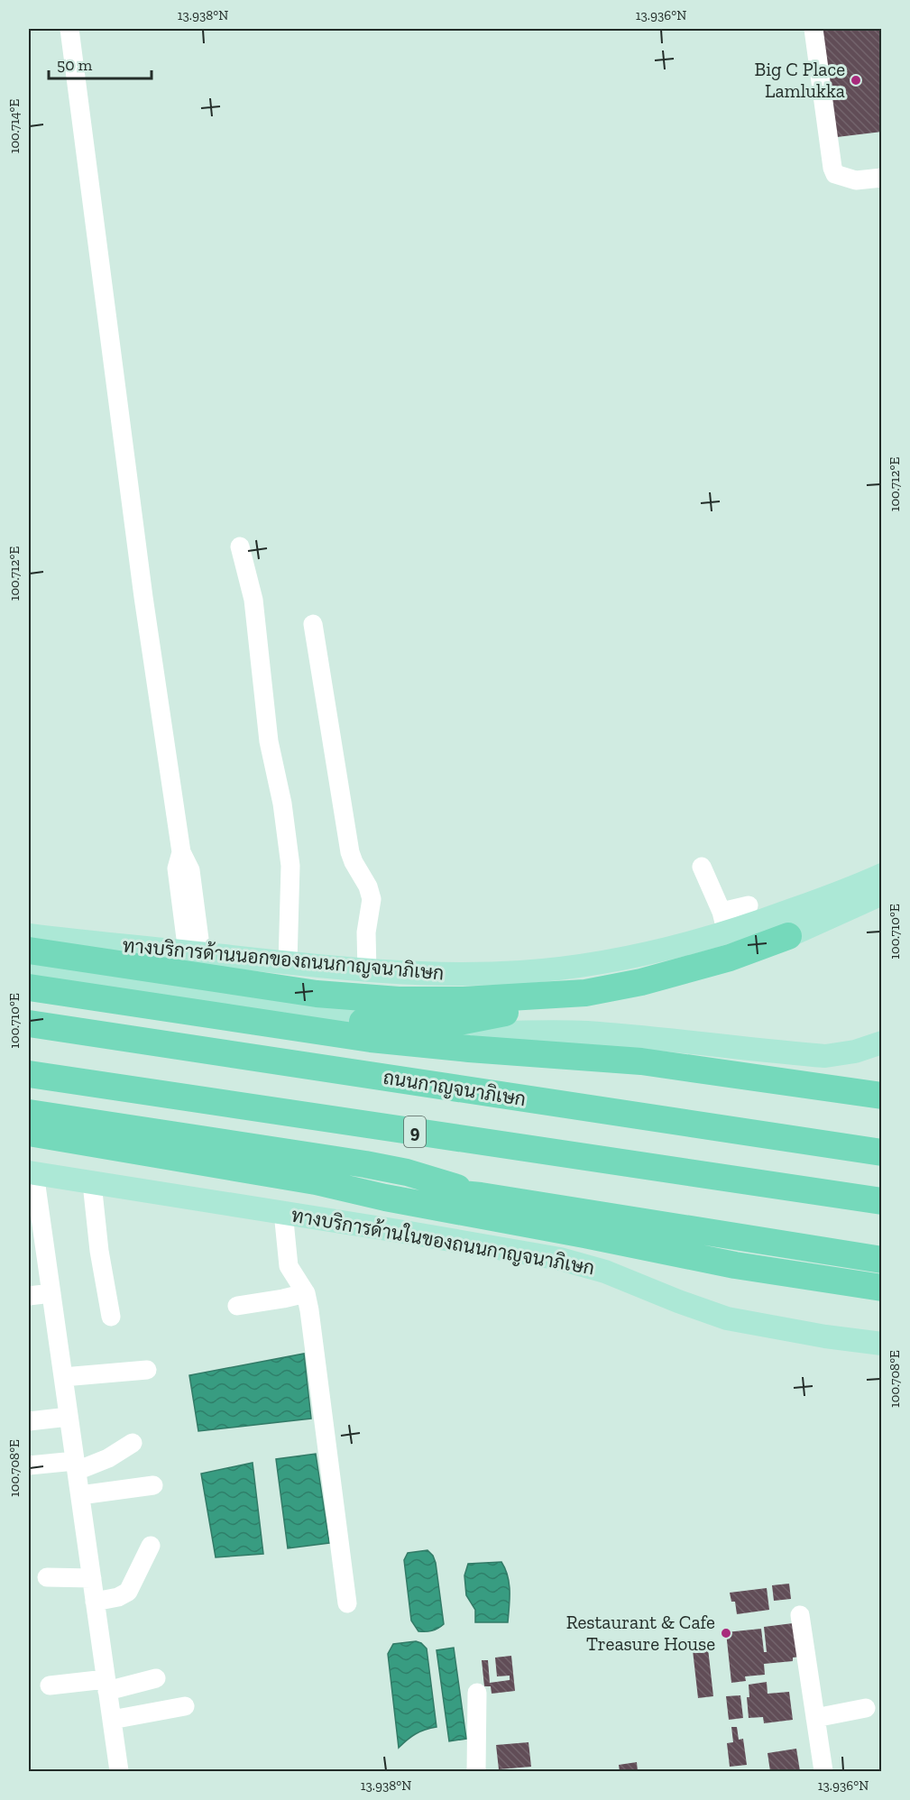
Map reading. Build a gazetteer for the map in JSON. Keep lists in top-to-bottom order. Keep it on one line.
{"streets":{"highway":["ถนนกาญจนาภิเษก","9"],"main road":["ทางบริการด้านนอกของถนนกาญจนาภิเษก","ทางบริการด้านในของถนนกาญจนาภิเษก"]},"places":["Big C Place Lamlukka","Restaurant & Cafe Treasure House"],"scale_bar":"50 m","coordinates":["13.938°N","13.936°N","100.714°E","100.712°E","100.710°E","100.708°E"]}
